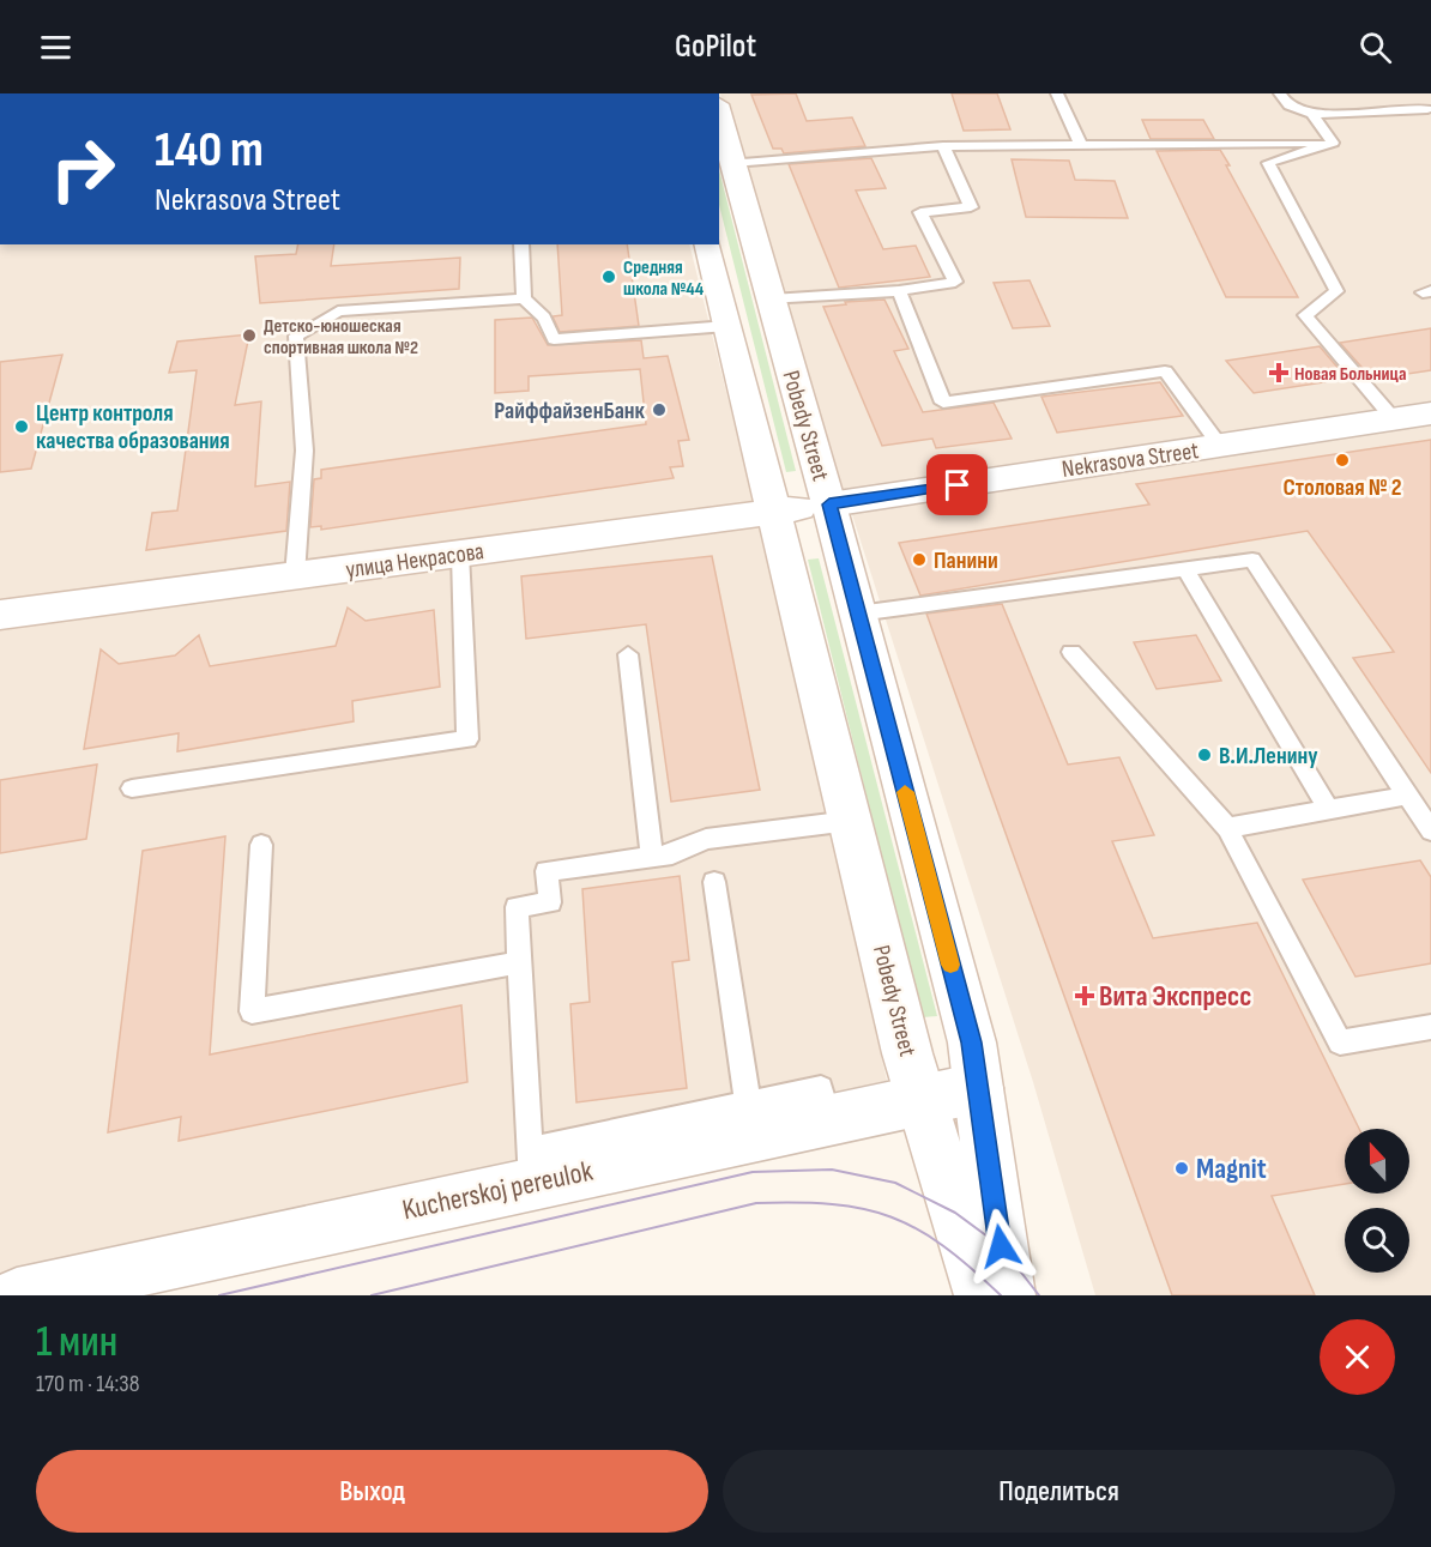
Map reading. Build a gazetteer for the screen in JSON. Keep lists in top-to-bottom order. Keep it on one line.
{"streets":{"main road":["Pobedy Street","Nekrasova Street","улица Некрасова","Kucherskoj pereulok"]},"crossings":[["Pobedy Street","Nekrasova Street"],["Pobedy Street","улица Некрасова"],["Pobedy Street","Kucherskoj pereulok"],["Nekrasova Street","улица Некрасова"]],"places":{"other":["Средняя школа №44","Детско-юношеская спортивная школа №2","РайффайзенБанк","Центр контроля качества образования","Столовая № 2","Панини","В.И.Ленину","Magnit"],"health":["Новая Больница","Вита Экспресс"]},"north":"top","page":{"header":"GoPilot","turn":["140 m","Nekrasova Street"],"heading":["1 мин","170 m · 14:38"],"buttons":["Выход","Поделиться"]}}
